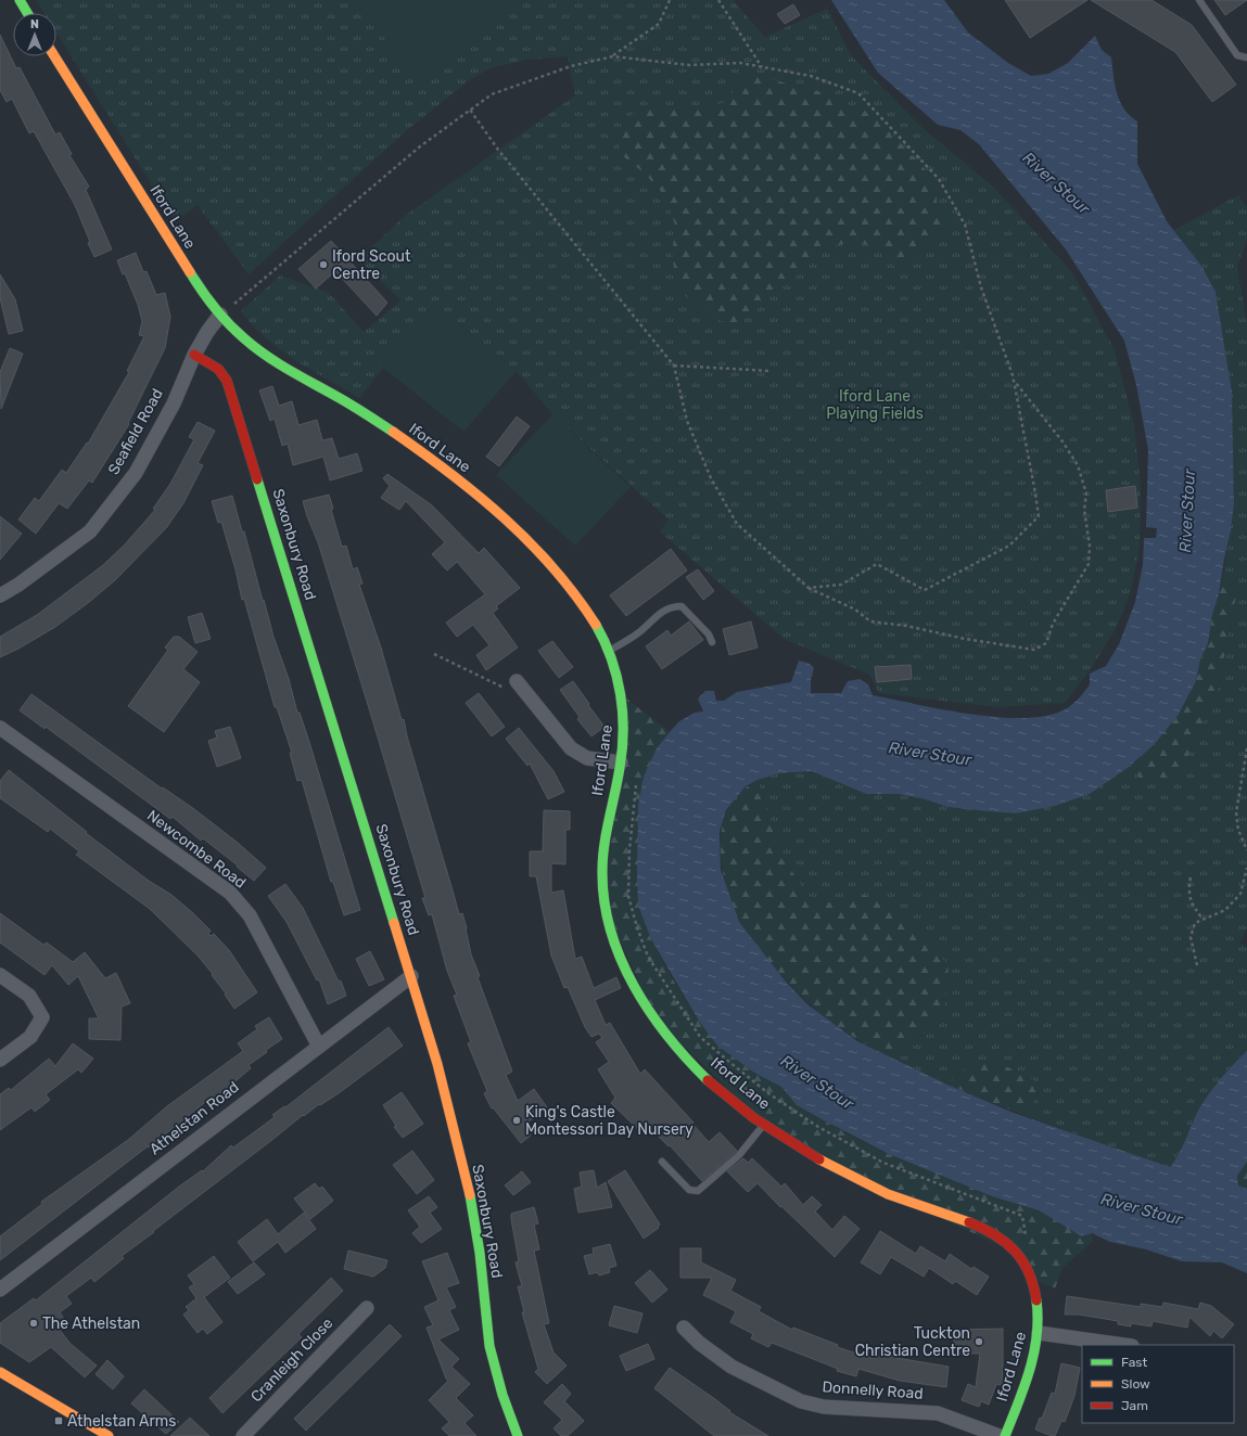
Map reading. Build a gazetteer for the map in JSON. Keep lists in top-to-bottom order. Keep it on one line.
{"streets":{"street":["Iford Lane","Seafield Road","Saxonbury Road","Newcombe Road","Athelstan Road","Cranleigh Close","Donnelly Road"]},"crossings":[["Iford Lane","Seafield Road"],["Seafield Road","Saxonbury Road"],["Saxonbury Road","Athelstan Road"],["Newcombe Road","Athelstan Road"]],"water":["River Stour"],"parks":["Iford Lane Playing Fields"],"places":{"other":["Iford Scout Centre","King's Castle Montessori Day Nursery","The Athelstan","Tuckton Christian Centre"],"transit":["Athelstan Arms"]},"legend":["Fast","Slow","Jam"],"north":"top"}
